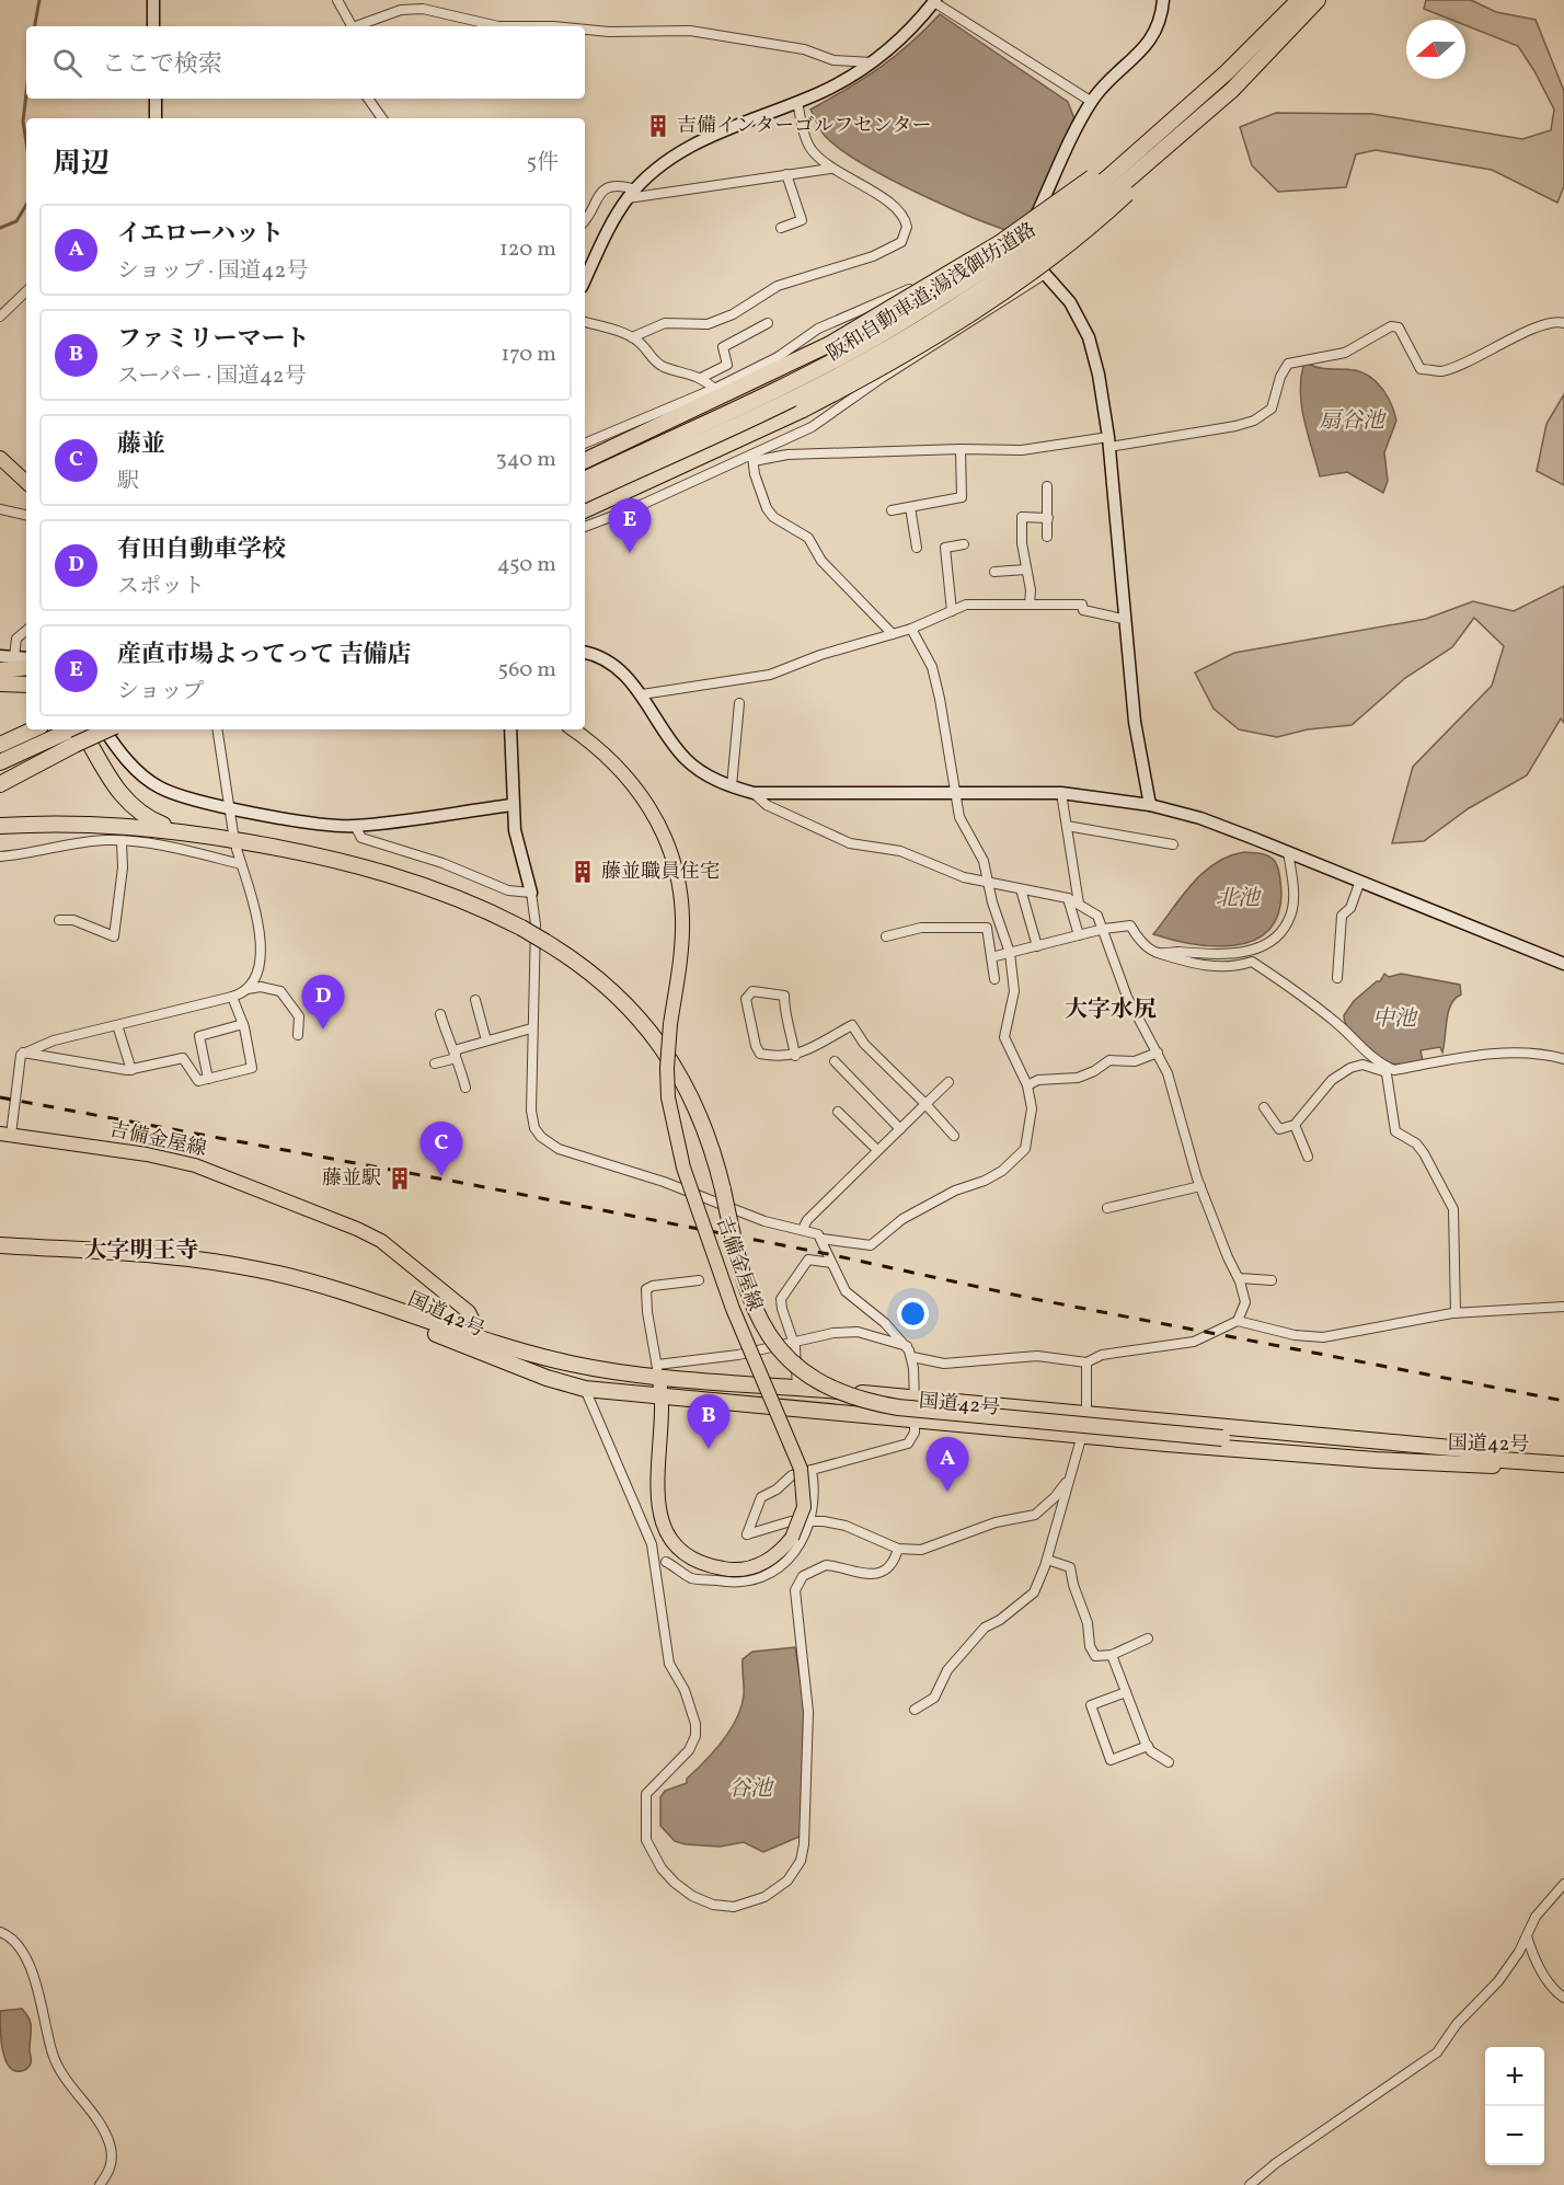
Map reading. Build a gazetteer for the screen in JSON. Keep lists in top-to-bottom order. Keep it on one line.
{"streets":{"highway":["阪和自動車道;湯浅御坊道路","国道42号"],"main road":["吉備金屋線"]},"crossings":[["吉備金屋線","国道42号"]],"districts":["大字水尻","大字明王寺"],"water":["扇谷池","北池","中池","谷池"],"places":{"building":["吉備インターゴルフセンター","藤並職員住宅","藤並駅"]},"north":"left","page":{"search":"ここで検索","heading":["周辺","5件"],"list":[{"mark":"A","name":"イエローハット","note":"ショップ · 国道42号","value":"120 m"},{"mark":"B","name":"ファミリーマート","note":"スーパー · 国道42号","value":"170 m"},{"mark":"C","name":"藤並","note":"駅","value":"340 m"},{"mark":"D","name":"有田自動車学校","note":"スポット","value":"450 m"},{"mark":"E","name":"産直市場よってって 吉備店","note":"ショップ","value":"560 m"}],"pins":["E","D","C","B","A"],"map_buttons":["+","−"]}}
